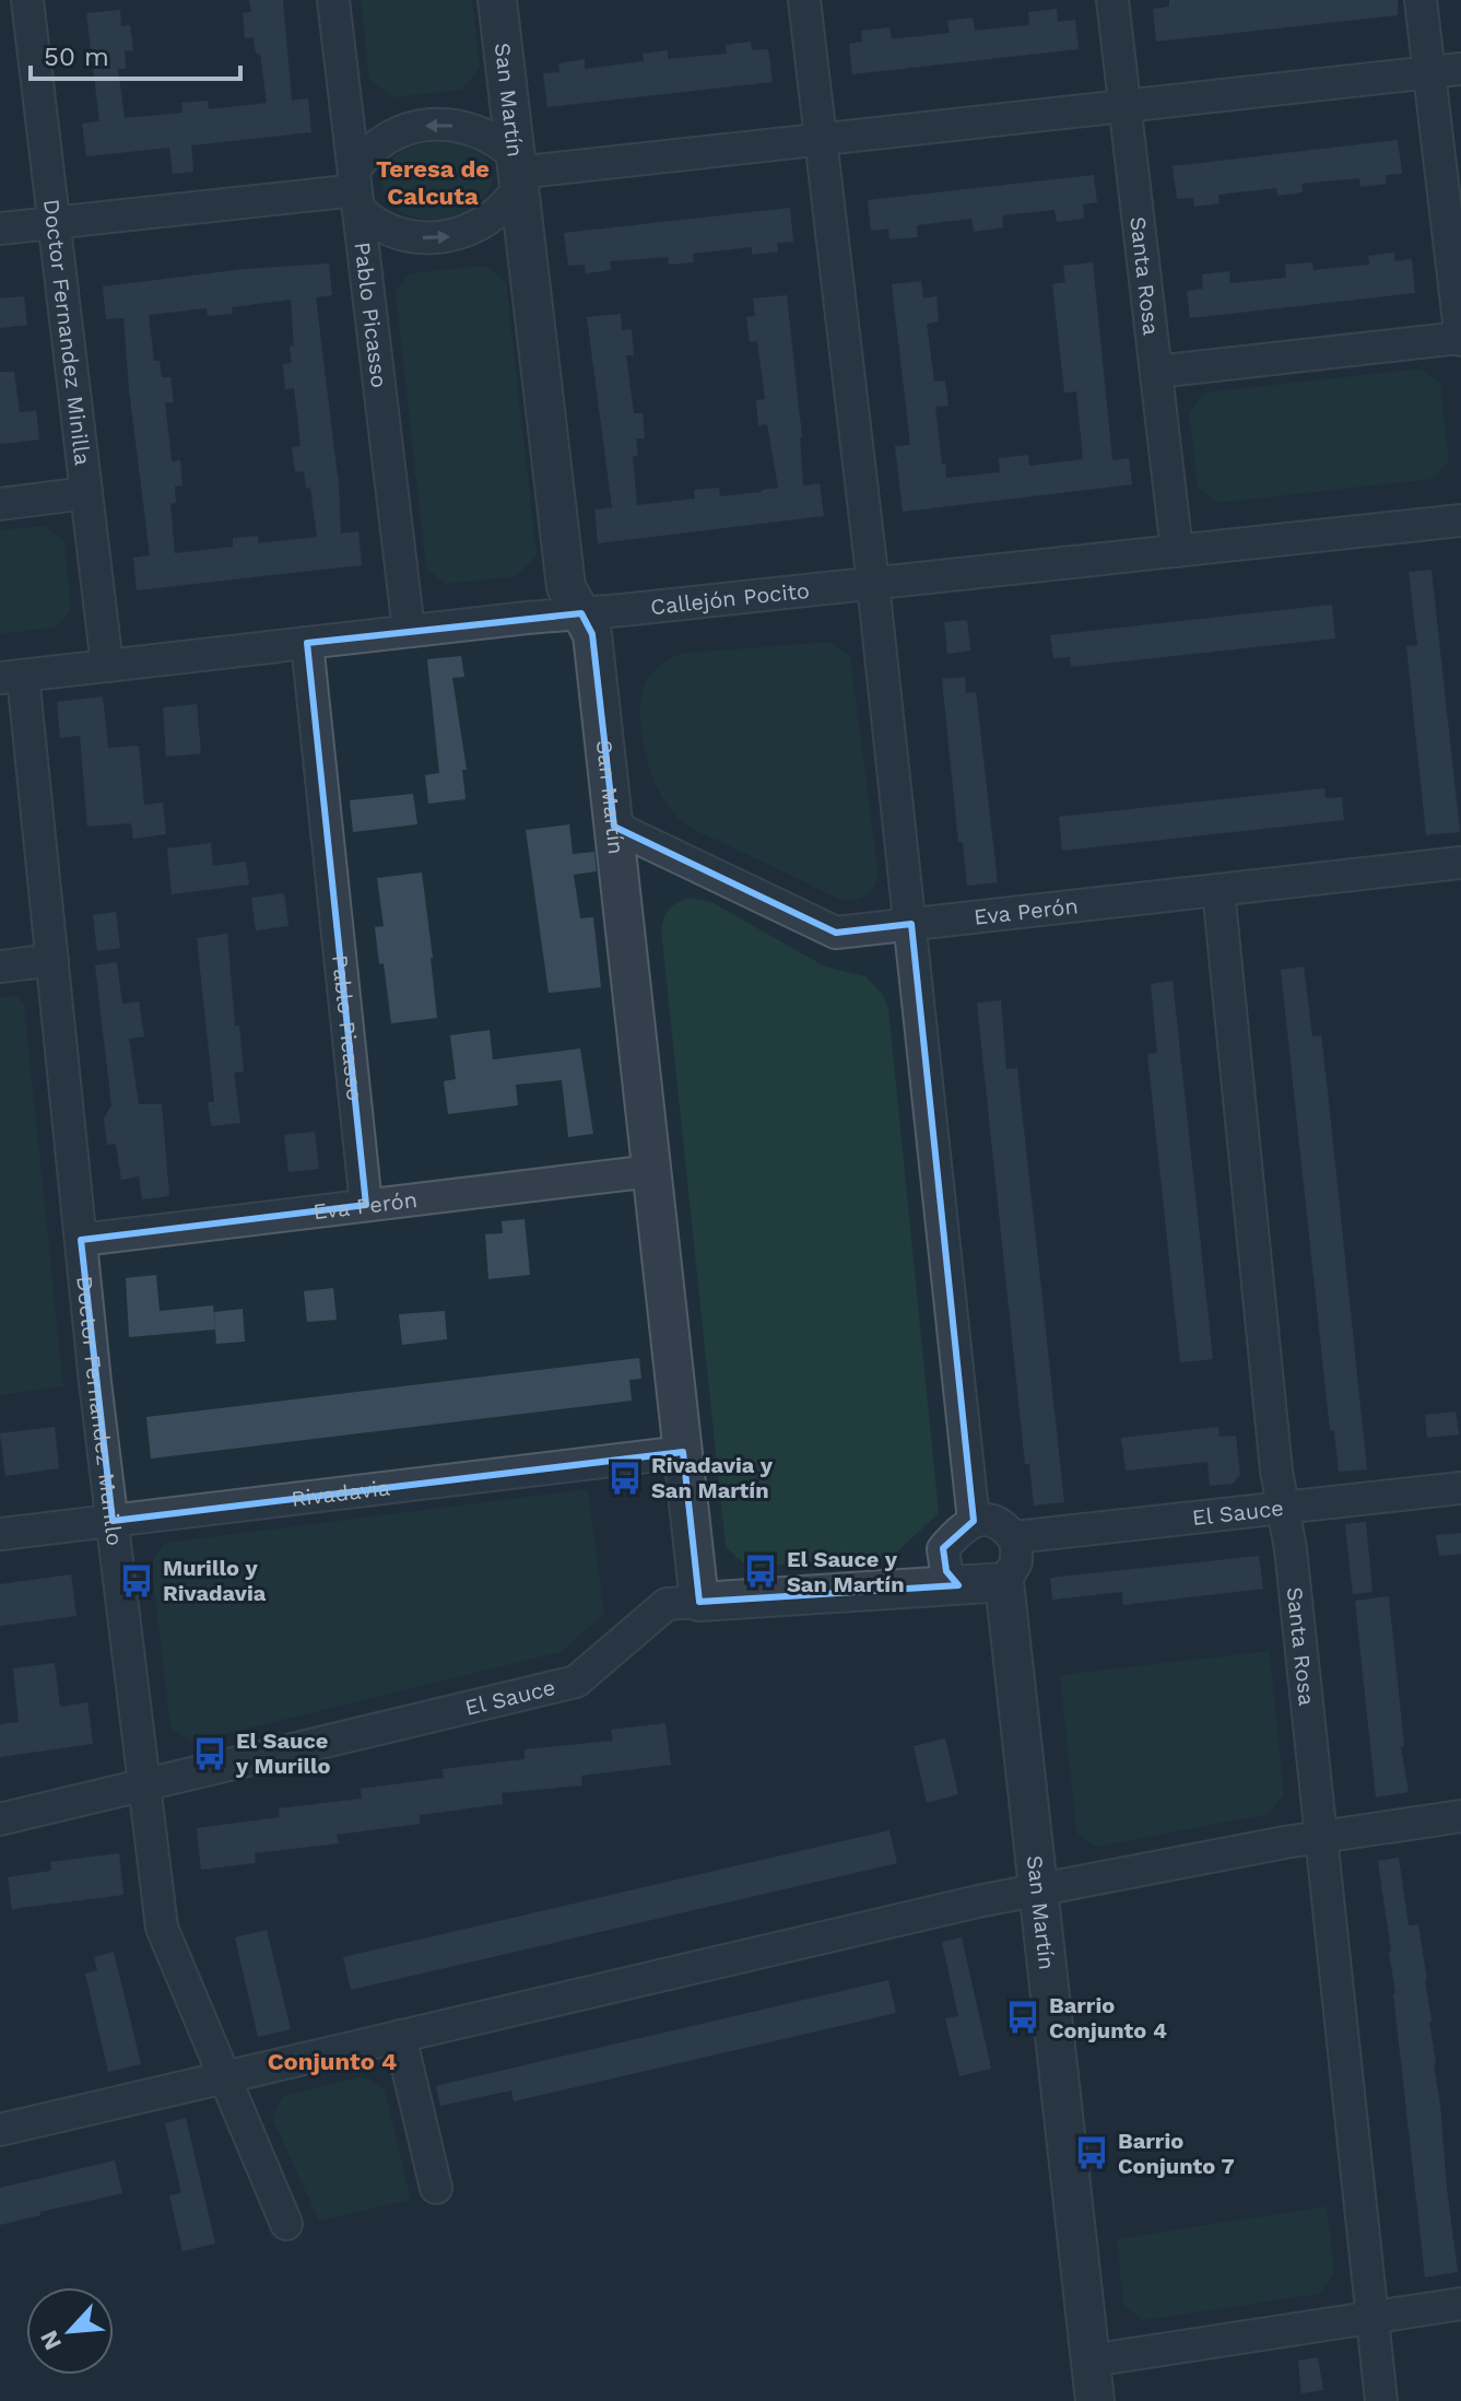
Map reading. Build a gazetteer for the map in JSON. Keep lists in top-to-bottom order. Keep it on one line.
{"streets":{"street":["San Martín","Santa Rosa","Pablo Picasso","Doctor Fernandez Minilla","Callejón Pocito","Eva Perón","Doctor Fernandez Murillo","Rivadavia","El Sauce"]},"crossings":[["San Martín","Pablo Picasso"],["San Martín","Callejón Pocito"],["San Martín","Eva Perón"],["San Martín","Rivadavia"],["San Martín","El Sauce"],["Santa Rosa","Callejón Pocito"],["Santa Rosa","Eva Perón"],["Santa Rosa","El Sauce"],["Pablo Picasso","Callejón Pocito"],["Pablo Picasso","Eva Perón"],["Doctor Fernandez Minilla","Callejón Pocito"],["Callejón Pocito","Doctor Fernandez Murillo"],["Eva Perón","Doctor Fernandez Murillo"],["Doctor Fernandez Murillo","Rivadavia"],["Doctor Fernandez Murillo","El Sauce"]],"districts":["Teresa de Calcuta","Conjunto 4"],"places":{"bus stop":["Rivadavia y San Martín","El Sauce y San Martín","Murillo y Rivadavia","El Sauce y Murillo","Barrio Conjunto 4","Barrio Conjunto 7"]},"scale_bar":"50 m","north":"bottom left"}
